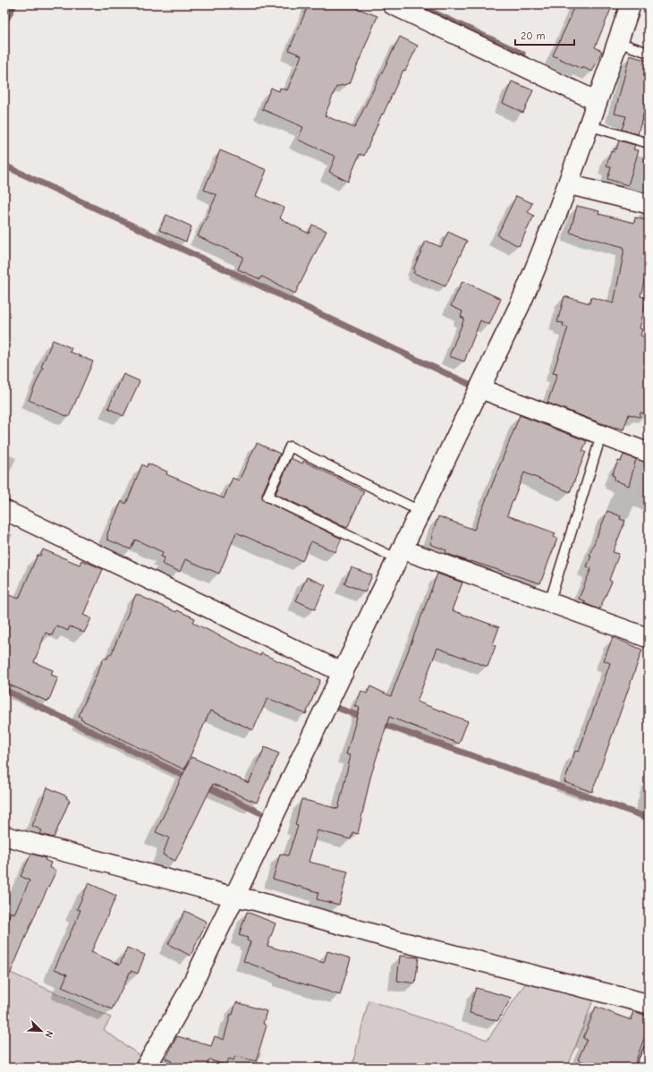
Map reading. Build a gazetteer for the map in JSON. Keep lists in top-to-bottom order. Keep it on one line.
{"scale_bar":"20 m","north":"bottom right"}
